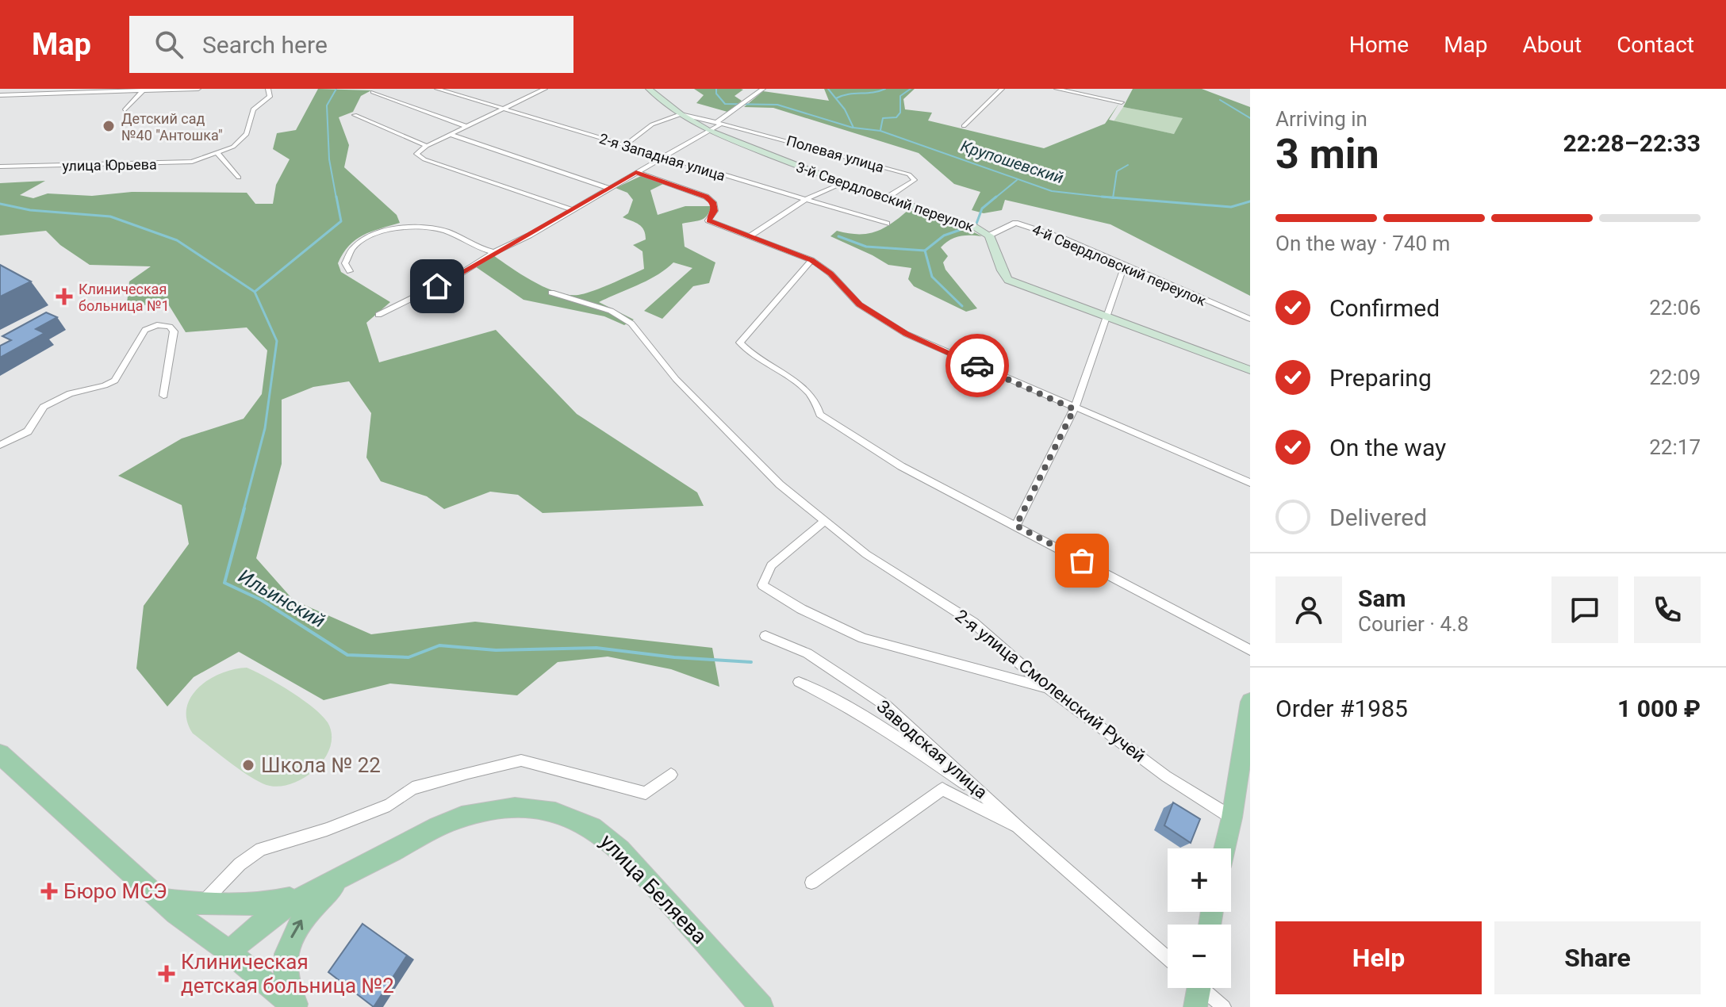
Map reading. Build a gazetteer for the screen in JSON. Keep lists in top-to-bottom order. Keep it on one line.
{"streets":{"main road":["3-й Свердловский переулок","улица Беляева"],"street":["Полевая улица","2-я Западная улица","улица Юрьева","4-й Свердловский переулок","2-я улица Смоленский Ручей","Заводская улица"]},"crossings":[["Полевая улица","3-й Свердловский переулок"],["3-й Свердловский переулок","4-й Свердловский переулок"]],"water":["Крупошевский","Ильинский"],"places":{"other":["Детский сад №40 \"Антошка\"","Школа № 22"],"health":["Клиническая больница №1","Бюро МСЭ","Клиническая детская больница №2"]},"page":{"header":"Map","search":"Search here","nav":["Home","Map","About","Contact"],"heading":["3 min","Arriving in","22:28–22:33"],"panel":["Sam","Courier · 4.8","Order #1985","1 000 ₽"],"bar":"On the way · 740 m","list":[["Confirmed","22:06"],["Preparing","22:09"],["On the way","22:17"],"Delivered"],"map_buttons":["+","−"],"buttons":["Help","Share"]}}
